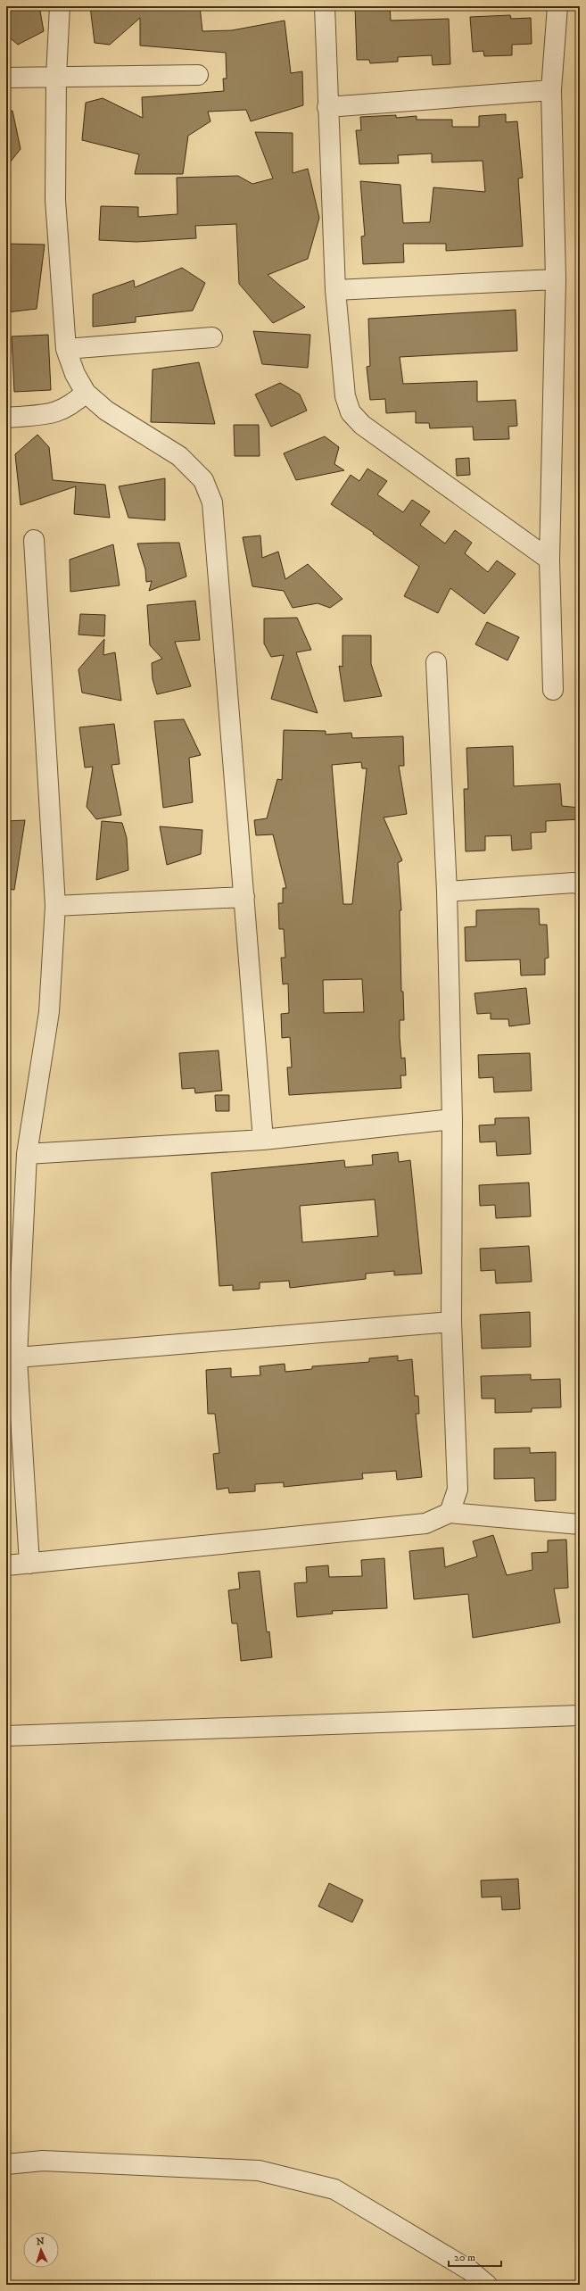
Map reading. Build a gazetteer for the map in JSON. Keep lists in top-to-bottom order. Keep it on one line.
{"scale_bar":"20 m","north":"top"}
